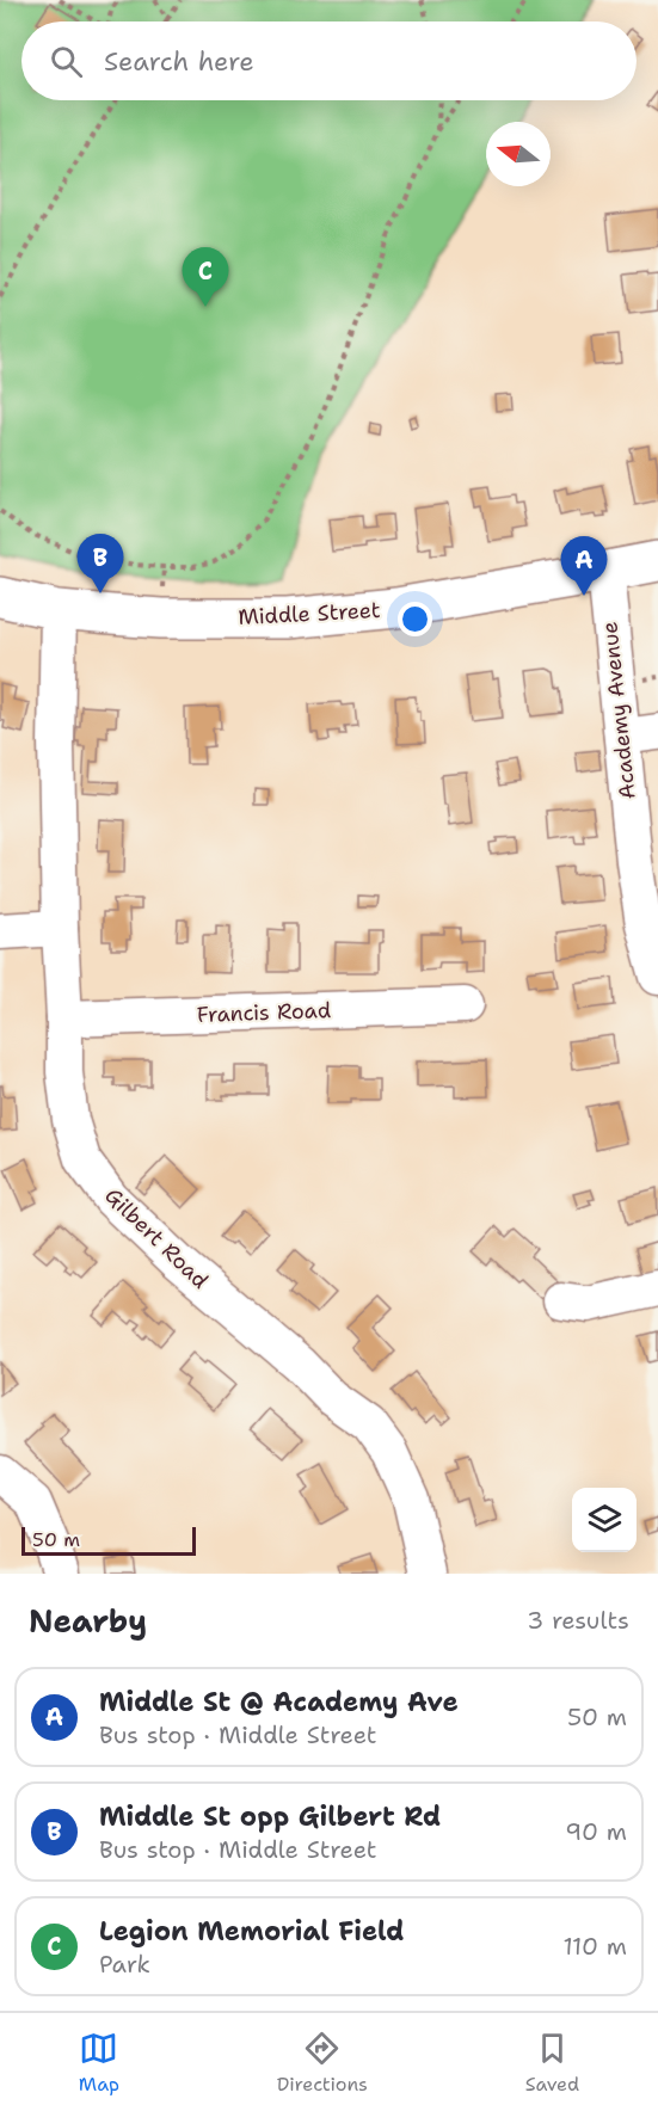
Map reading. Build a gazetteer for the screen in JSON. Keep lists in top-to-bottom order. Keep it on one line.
{"streets":{"main road":["Middle Street"],"street":["Academy Avenue","Francis Road","Gilbert Road"]},"crossings":[["Middle Street","Academy Avenue"],["Middle Street","Gilbert Road"],["Francis Road","Gilbert Road"]],"scale_bar":"50 m","north":"left","page":{"search":"Search here","pins":["C","B","A"],"scale":"50 m","heading":["Nearby","3 results"],"list":[{"mark":"A","name":"Middle St @ Academy Ave","note":"Bus stop · Middle Street","value":"50 m"},{"mark":"B","name":"Middle St opp Gilbert Rd","note":"Bus stop · Middle Street","value":"90 m"},{"mark":"C","name":"Legion Memorial Field","note":"Park","value":"110 m"}],"nav":["Map","Directions","Saved"]}}
